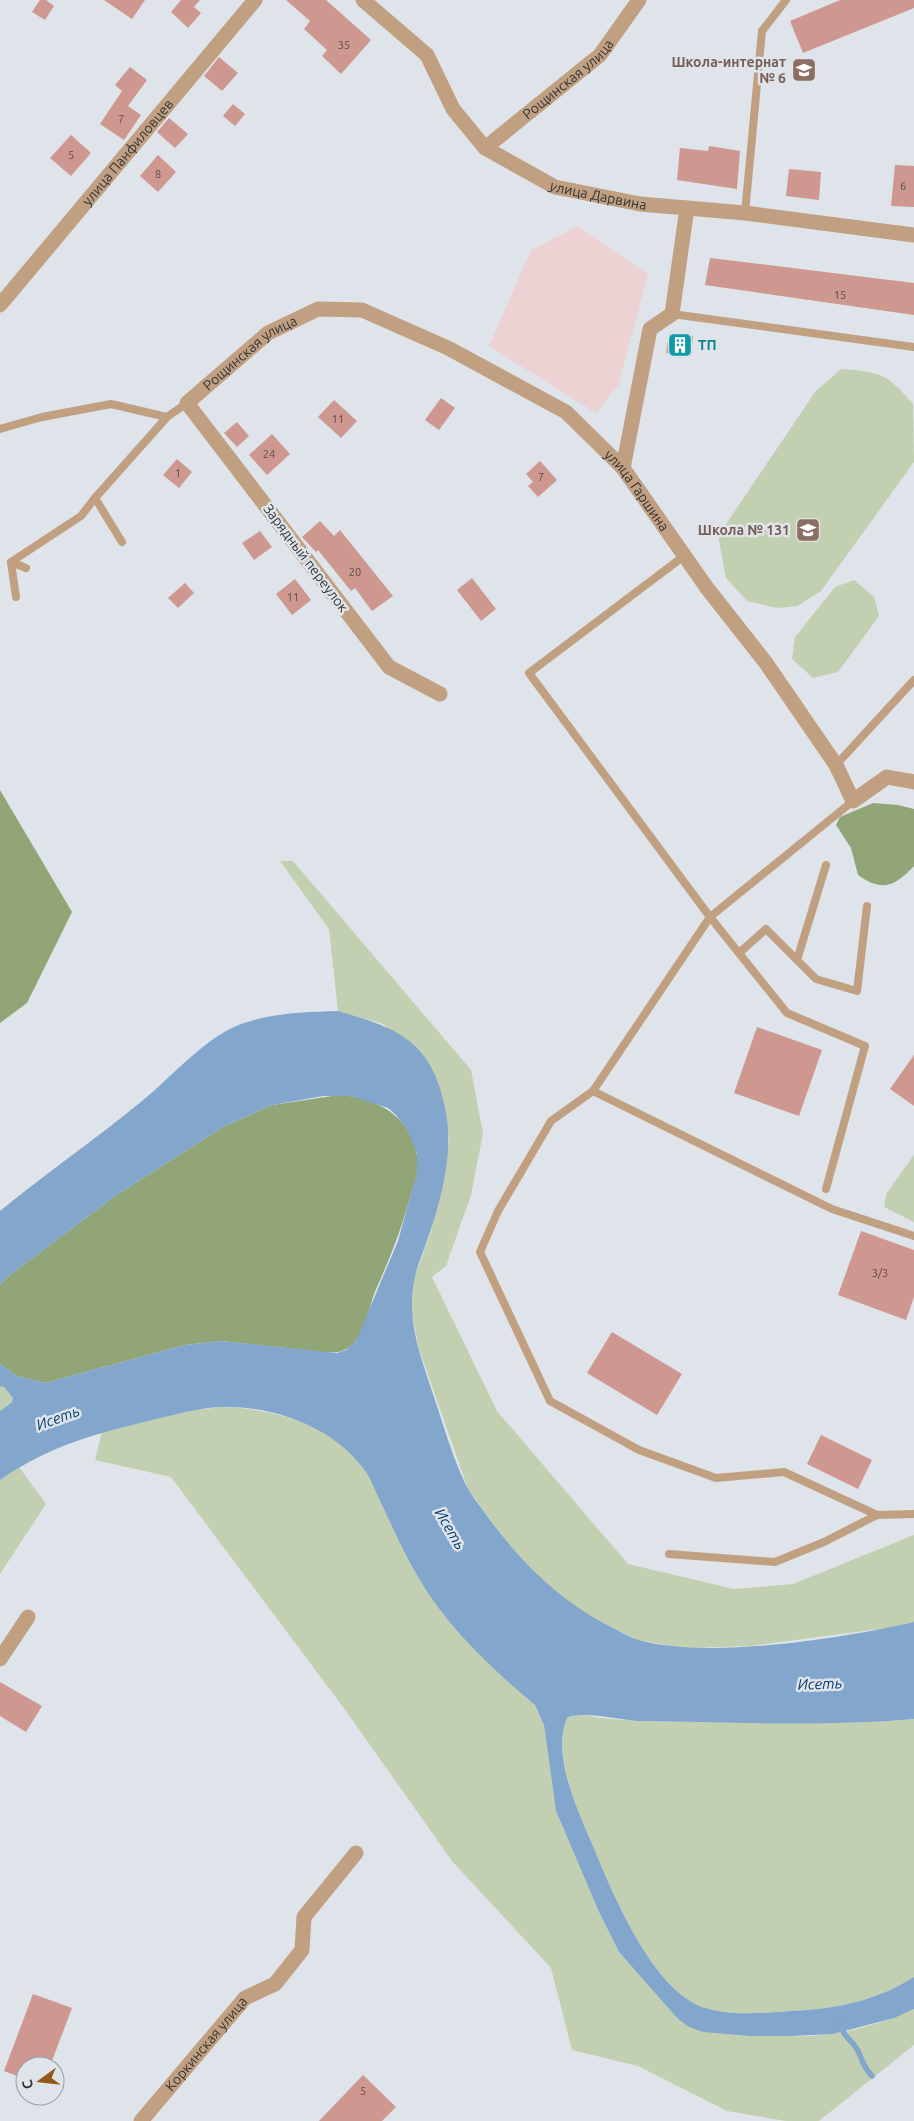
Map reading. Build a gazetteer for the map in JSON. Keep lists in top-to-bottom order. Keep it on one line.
{"streets":{"street":["Рощинская улица","улица Панфиловцев","улица Дарвина","улица Гаршина","Зарядный переулок","Коркинская улица"]},"crossings":[["Рощинская улица","улица Дарвина"],["Рощинская улица","улица Гаршина"],["Рощинская улица","Зарядный переулок"]],"water":["Исеть"],"places":{"school or university":["Школа-интернат № 6","Школа № 131"],"building":["ТП"]},"house_numbers":["35","7","5","8","6","15","11","24","1","7","20","11","3/3","5"],"north":"left"}
